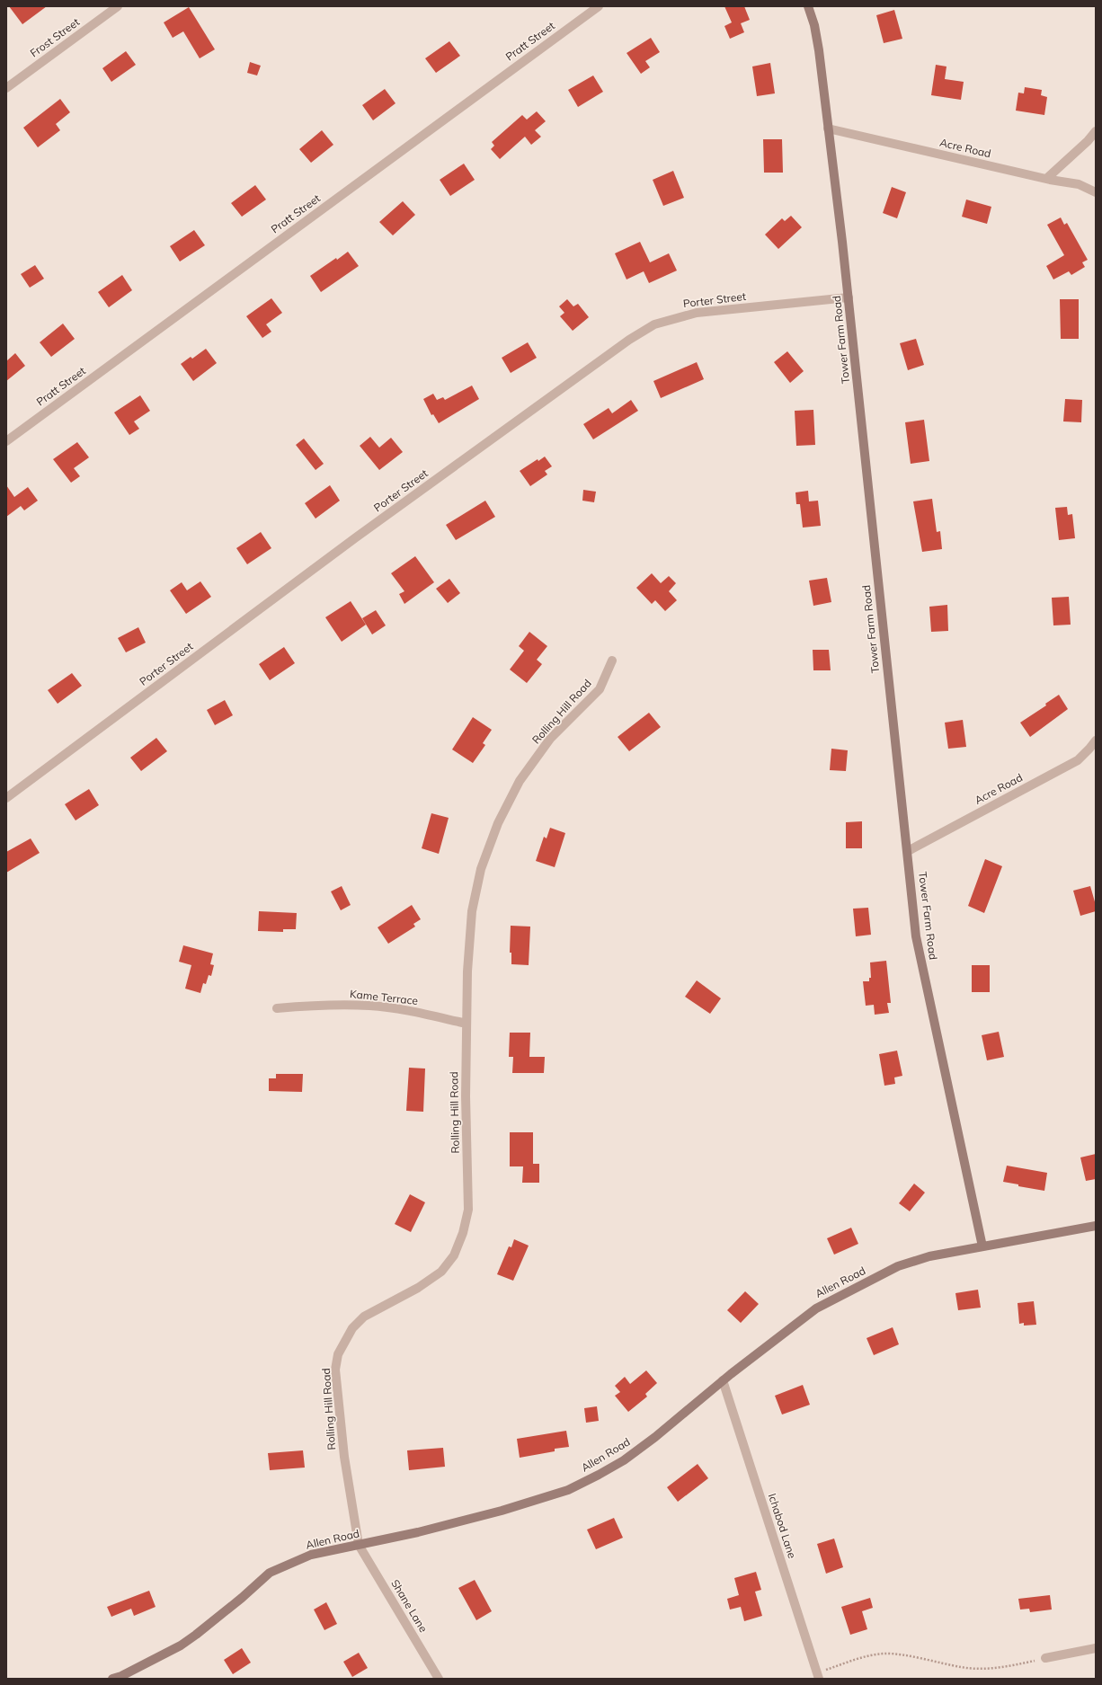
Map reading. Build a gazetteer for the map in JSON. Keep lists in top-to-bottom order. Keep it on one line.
{"streets":{"street":["Frost Street","Pratt Street","Acre Road","Porter Street","Tower Farm Road","Rolling Hill Road","Kame Terrace","Allen Road","Ichabod Lane","Shane Lane"]},"crossings":[["Acre Road","Tower Farm Road"],["Porter Street","Tower Farm Road"],["Tower Farm Road","Allen Road"],["Rolling Hill Road","Kame Terrace"],["Rolling Hill Road","Allen Road"],["Rolling Hill Road","Shane Lane"],["Allen Road","Ichabod Lane"],["Allen Road","Shane Lane"]]}
